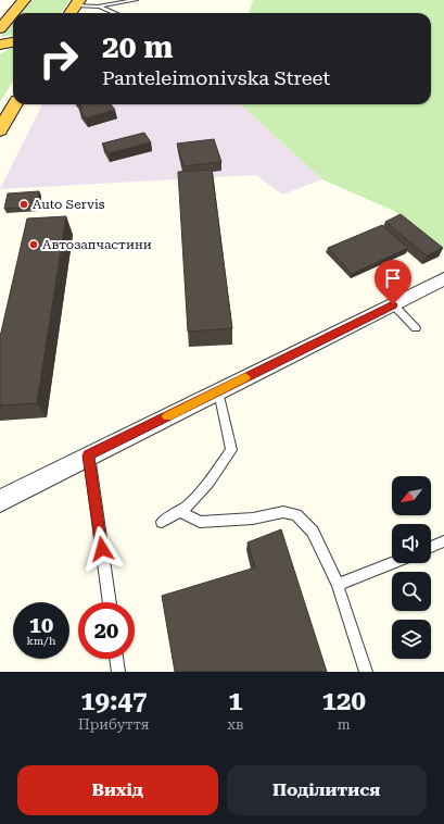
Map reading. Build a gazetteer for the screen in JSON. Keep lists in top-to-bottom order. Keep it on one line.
{"places":["Auto Servis","Автозапчастини"],"north":"bottom left","page":{"turn":["20 m","Panteleimonivska Street"],"speed":"10 km/h","limit":"20","eta":["19:47","Прибуття","1","хв","120","m"],"buttons":["Вихід","Поділитися"]}}
